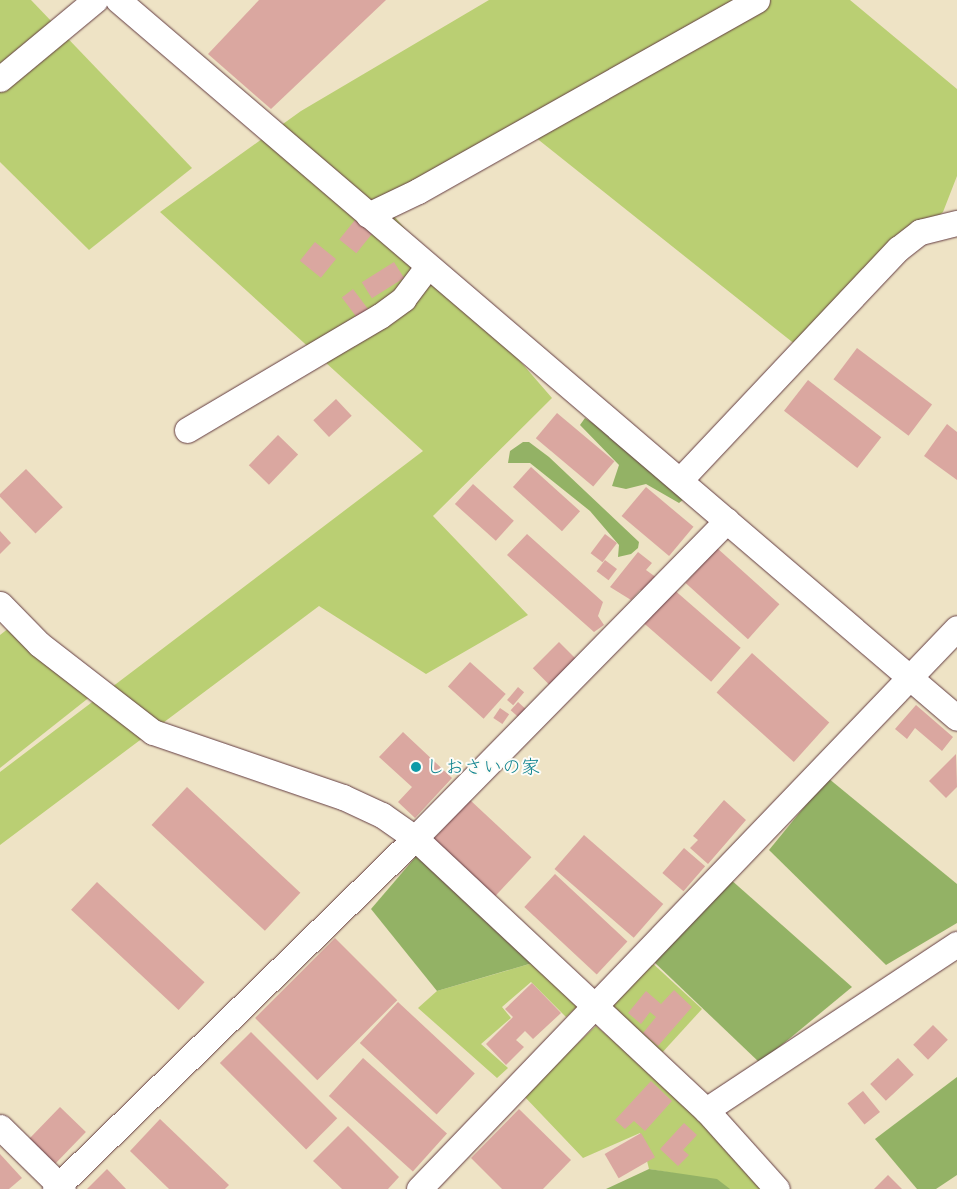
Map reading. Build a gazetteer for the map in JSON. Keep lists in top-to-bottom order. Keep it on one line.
{"places":["しおさいの家"]}
